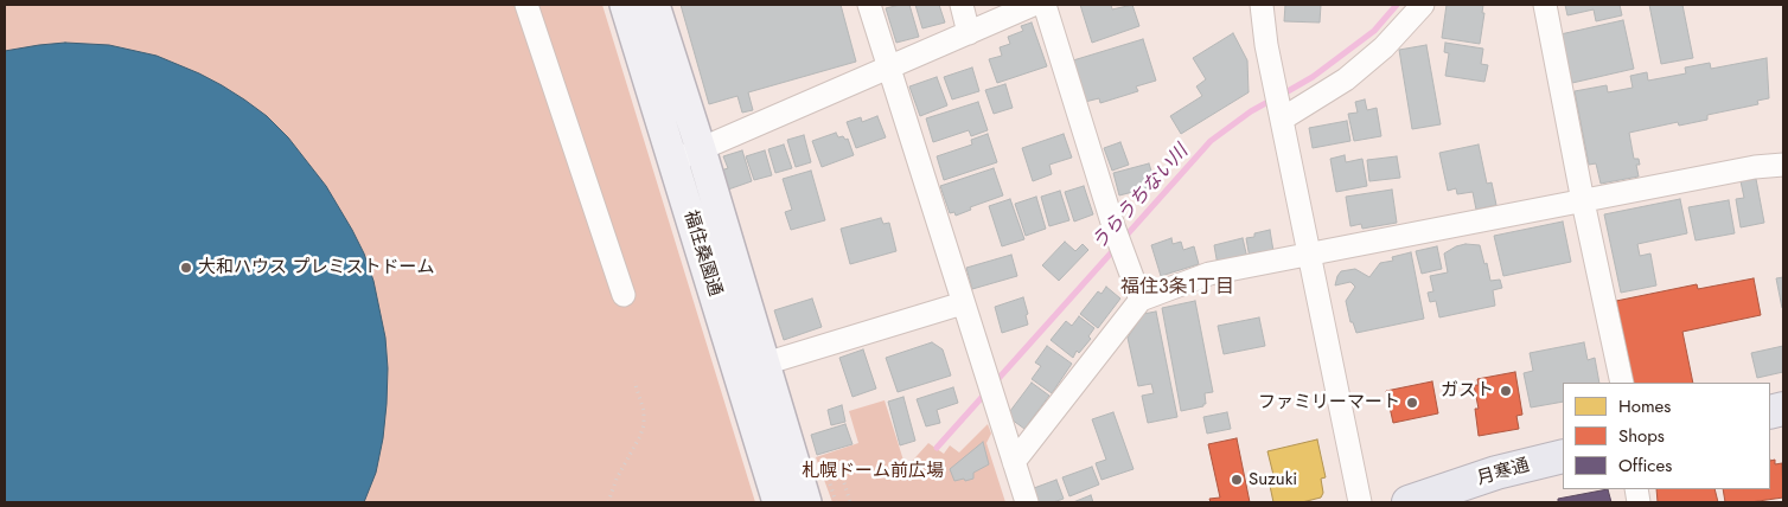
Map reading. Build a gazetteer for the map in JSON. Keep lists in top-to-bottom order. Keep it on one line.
{"streets":{"highway":["月寒通"],"main road":["福住桑園通"]},"districts":["福住3条1丁目"],"water":["うらうちない川"],"parks":["札幌ドーム前広場"],"places":["大和ハウス プレミストドーム","ガスト","ファミリーマート","Suzuki"],"legend":["Homes","Shops","Offices"]}
